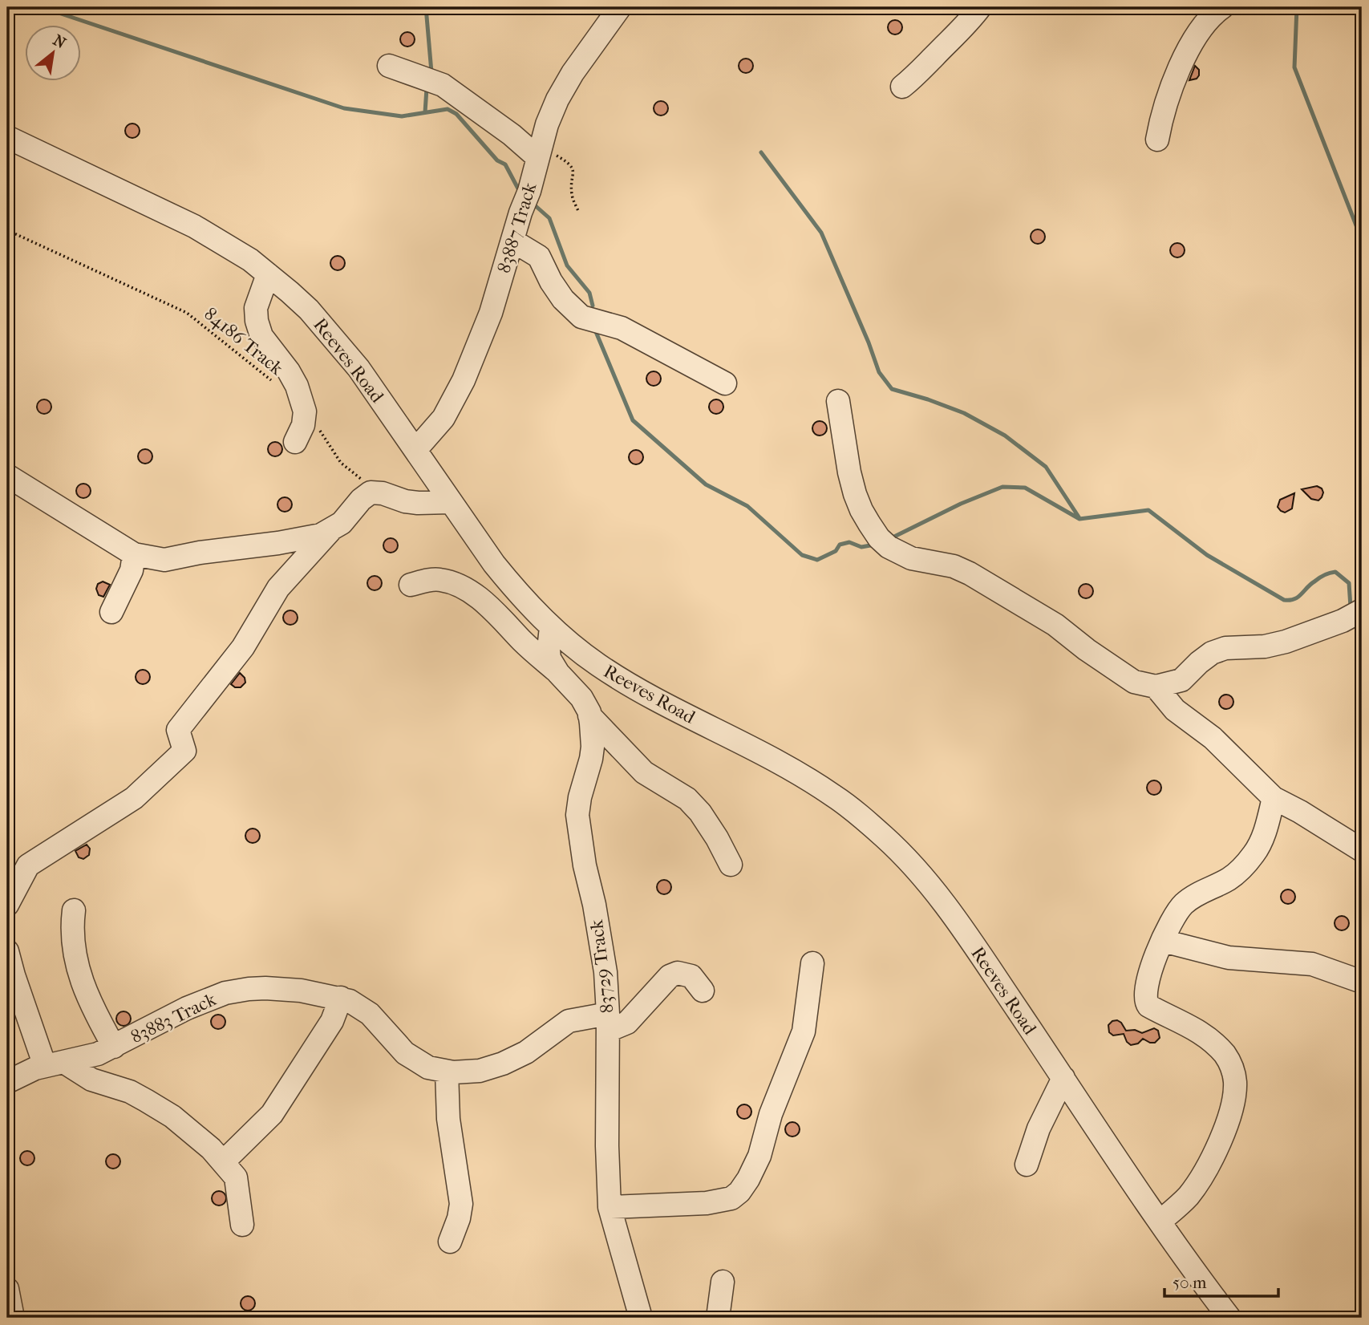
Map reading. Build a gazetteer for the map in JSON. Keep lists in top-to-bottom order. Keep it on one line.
{"streets":{"street":["83887 Track","Reeves Road","83729 Track","83883 Track"],"path":["84186 Track"]},"crossings":[["83887 Track","Reeves Road"],["Reeves Road","83729 Track"],["83729 Track","83883 Track"]],"scale_bar":"50 m","north":"top right"}
